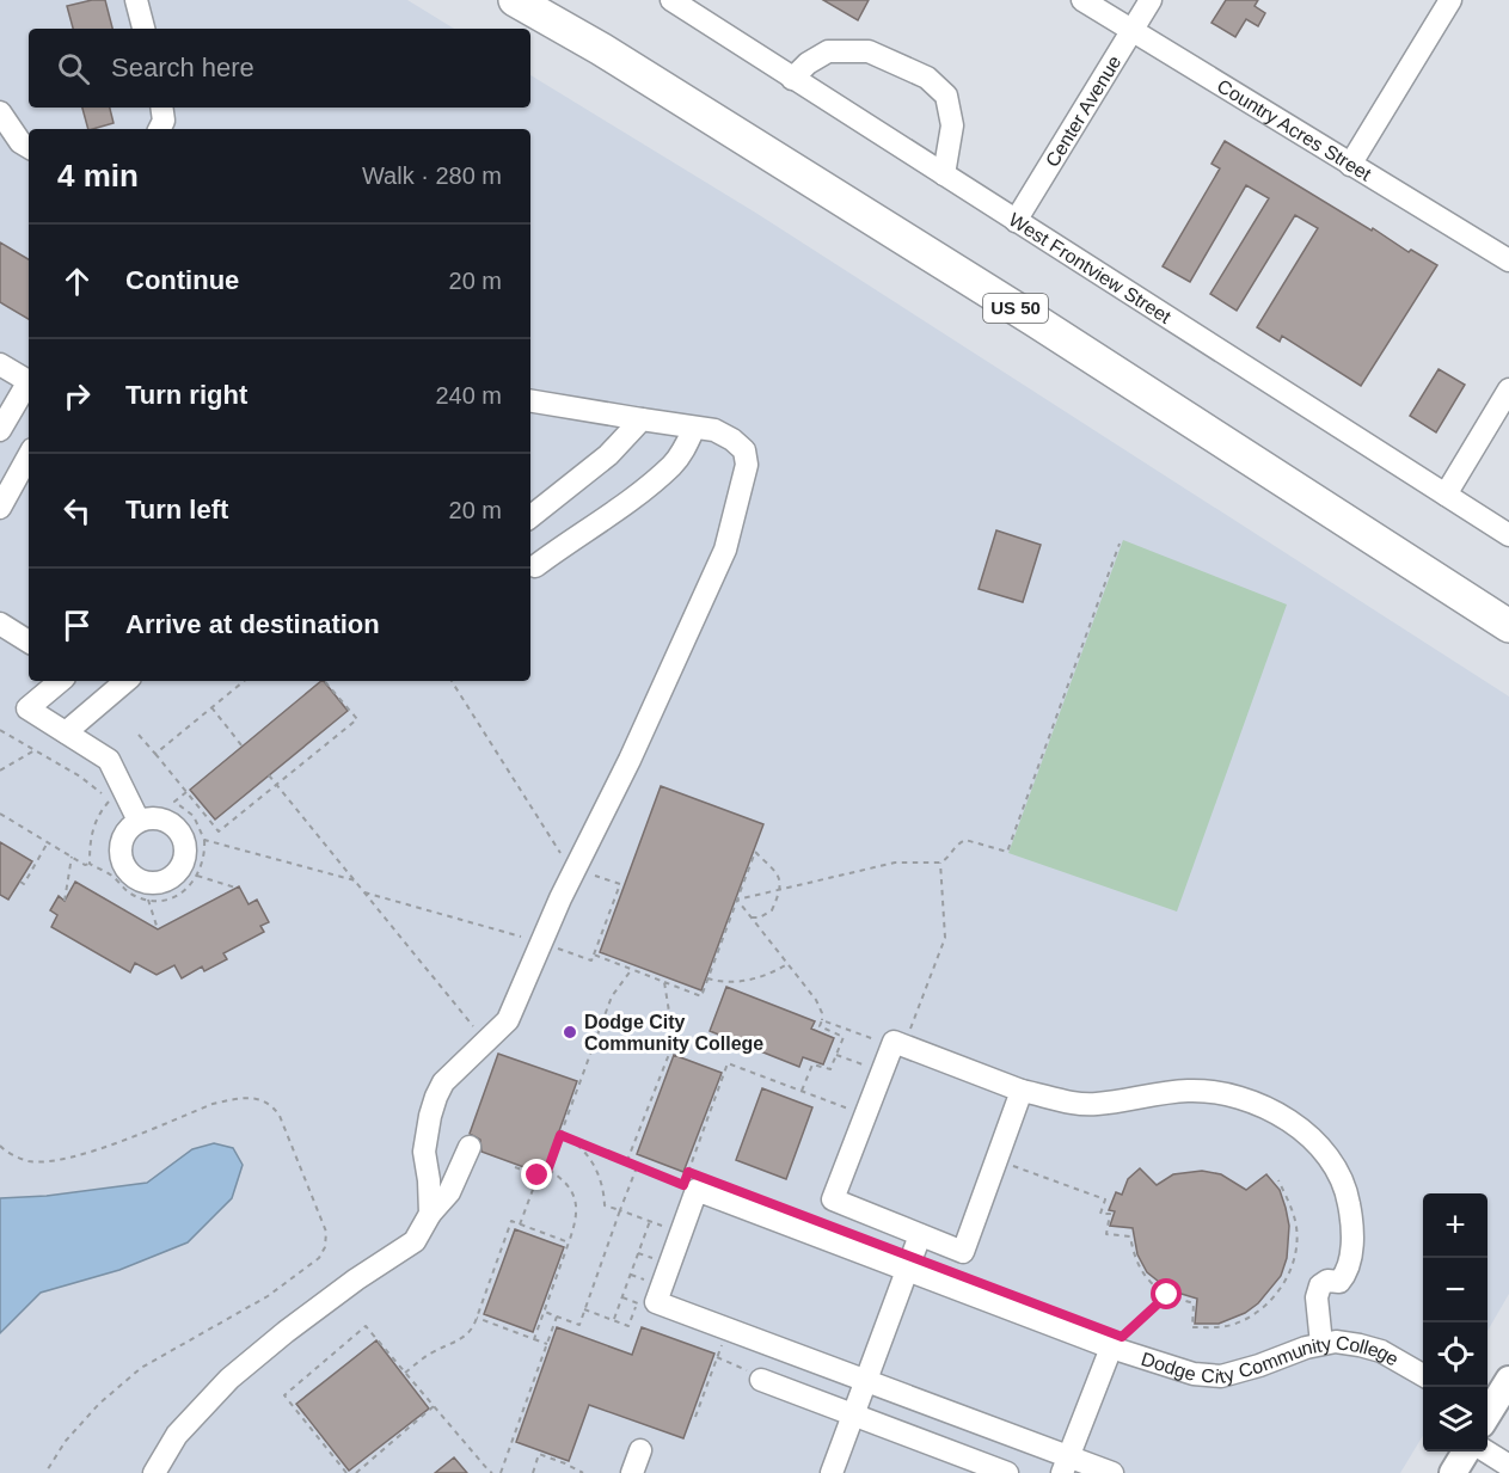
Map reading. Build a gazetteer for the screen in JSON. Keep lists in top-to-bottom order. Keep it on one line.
{"streets":{"highway":["US 50"],"street":["Center Avenue","Country Acres Street","West Frontview Street","Dodge City Community College"]},"crossings":[["Center Avenue","Country Acres Street"],["Center Avenue","West Frontview Street"]],"places":["Dodge City Community College"],"page":{"search":"Search here","heading":["4 min","Walk · 280 m"],"list":[["Continue","20 m"],["Turn right","240 m"],["Turn left","20 m"],"Arrive at destination"],"map_buttons":["+","−"]}}
